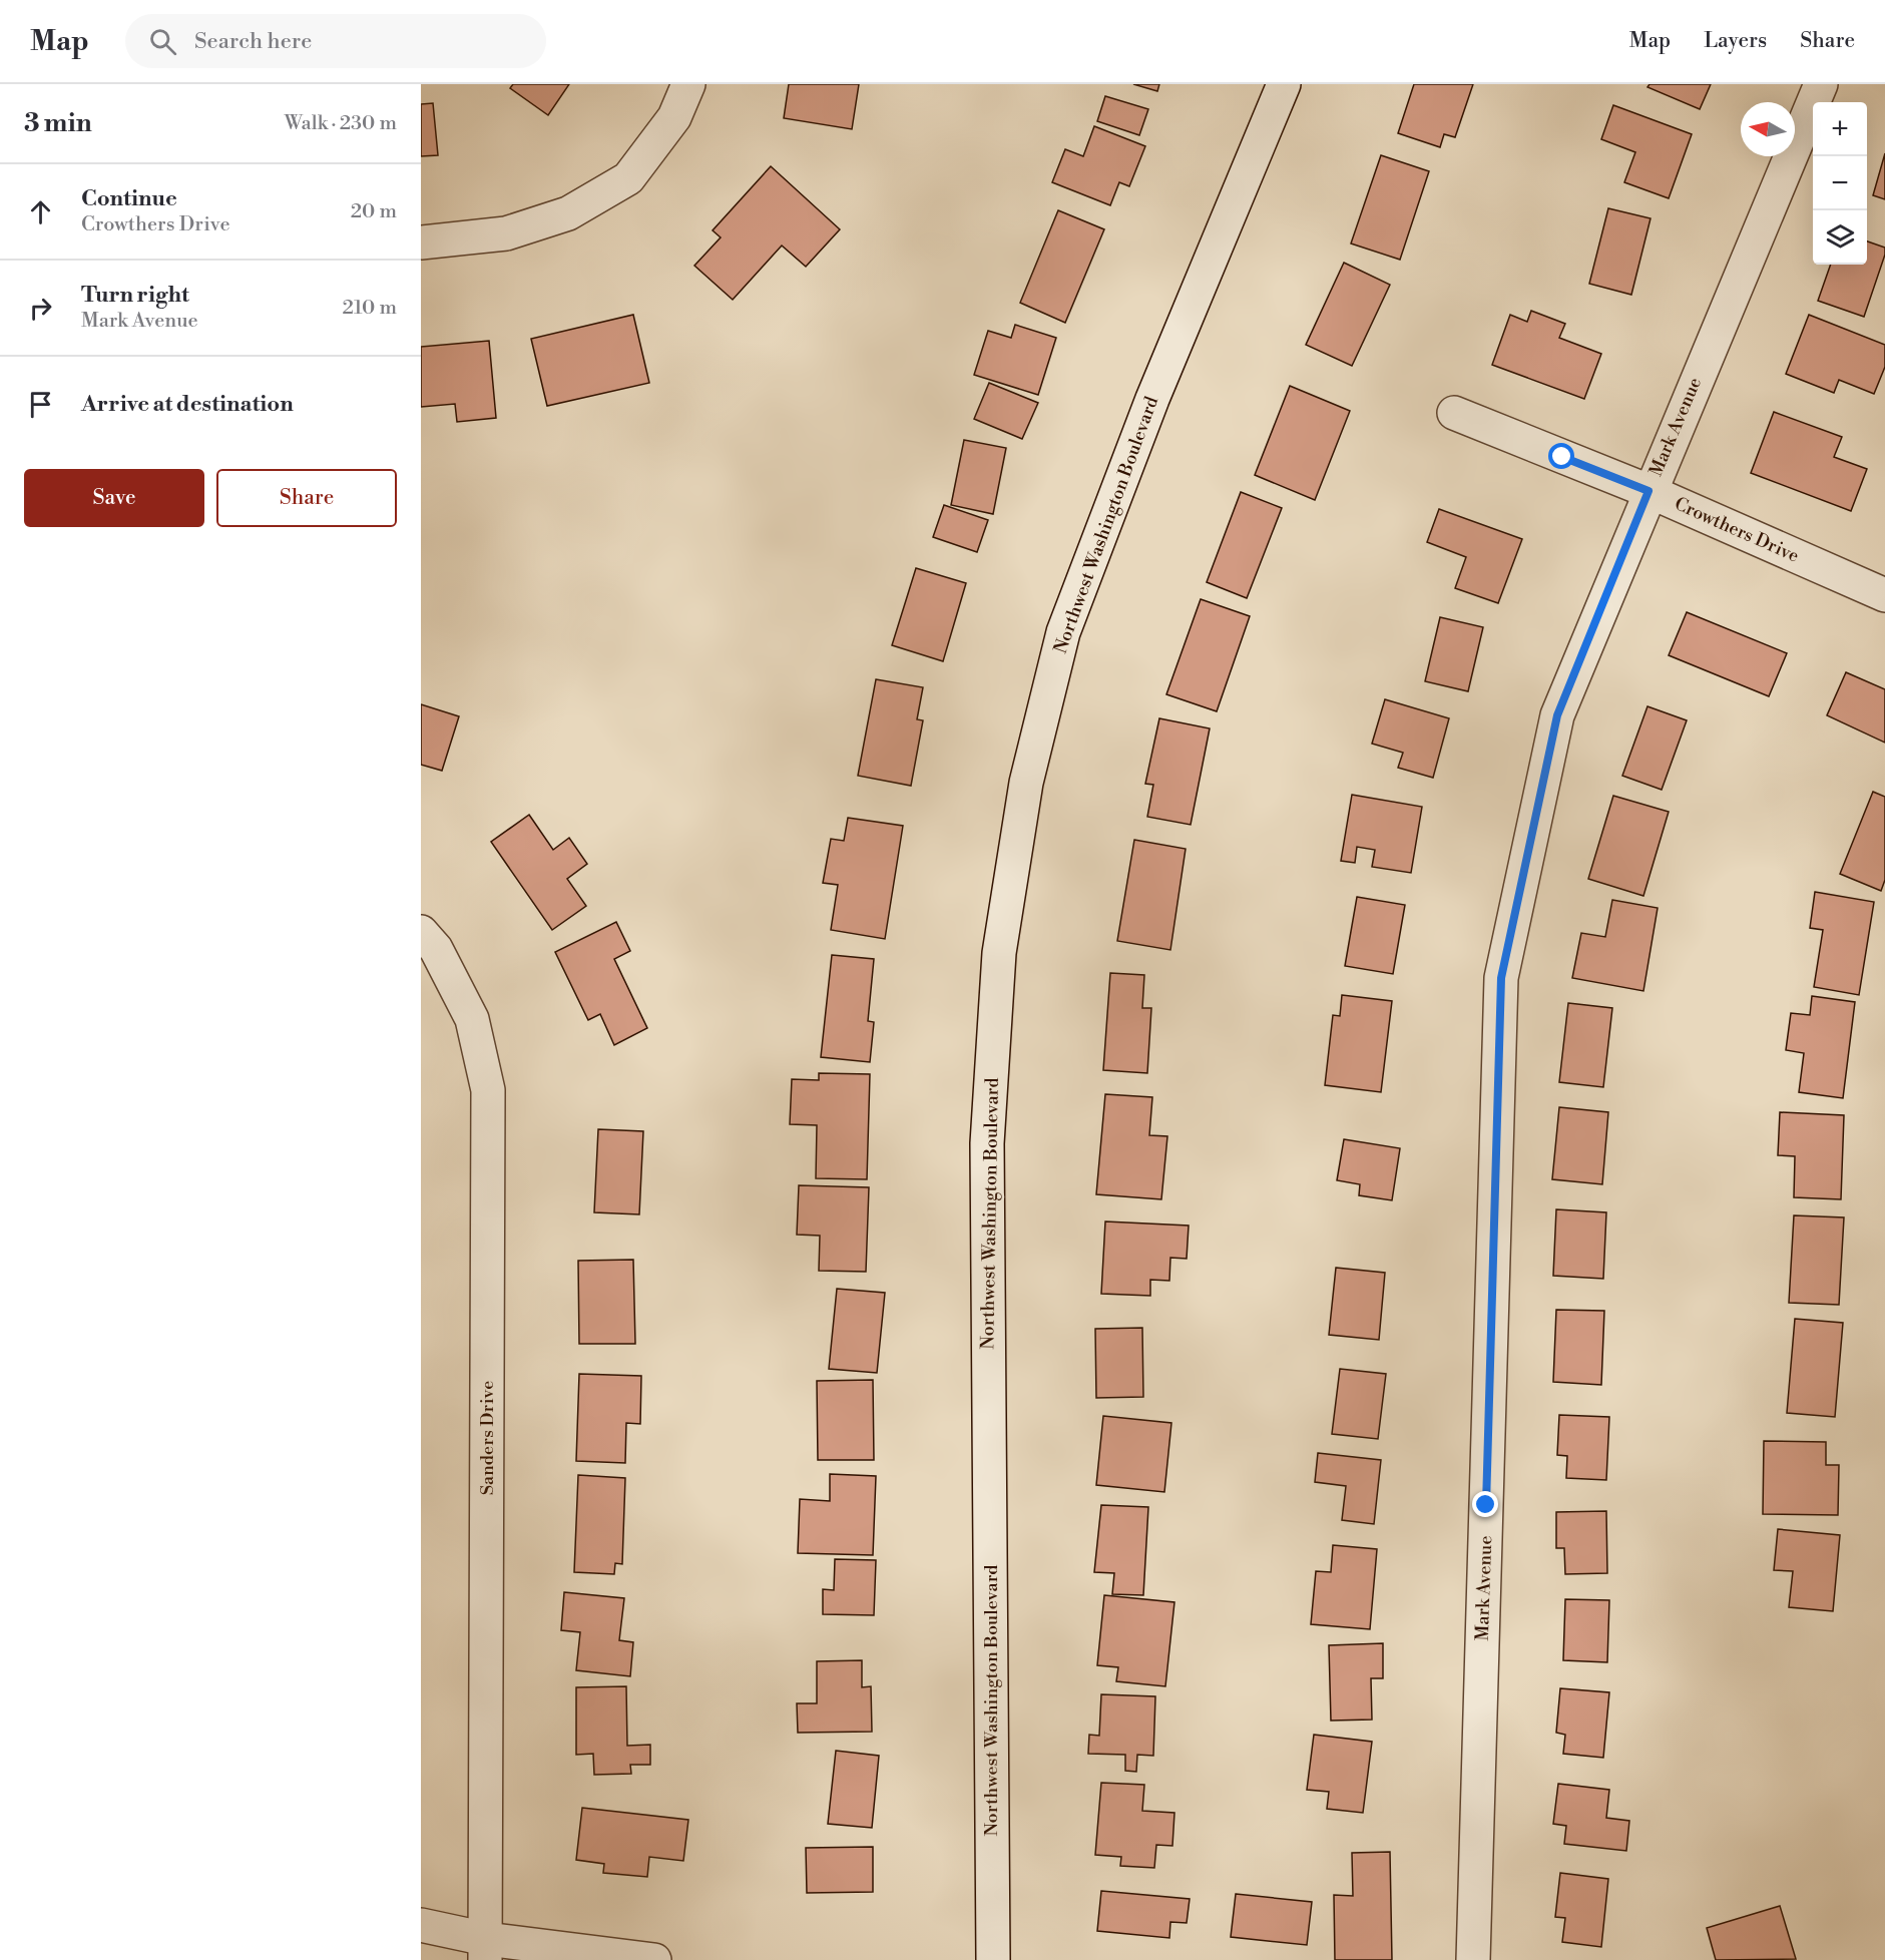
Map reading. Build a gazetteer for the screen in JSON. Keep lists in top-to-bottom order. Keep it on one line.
{"streets":{"street":["Mark Avenue","Northwest Washington Boulevard","Crowthers Drive","Sanders Drive"]},"crossings":[["Mark Avenue","Crowthers Drive"]],"north":"left","page":{"header":"Map","search":"Search here","nav":["Map","Layers","Share"],"heading":["3 min","Walk · 230 m"],"map_buttons":["+","−"],"list":[["Continue","Crowthers Drive","20 m"],["Turn right","Mark Avenue","210 m"],"Arrive at destination"],"buttons":["Save","Share"]}}
